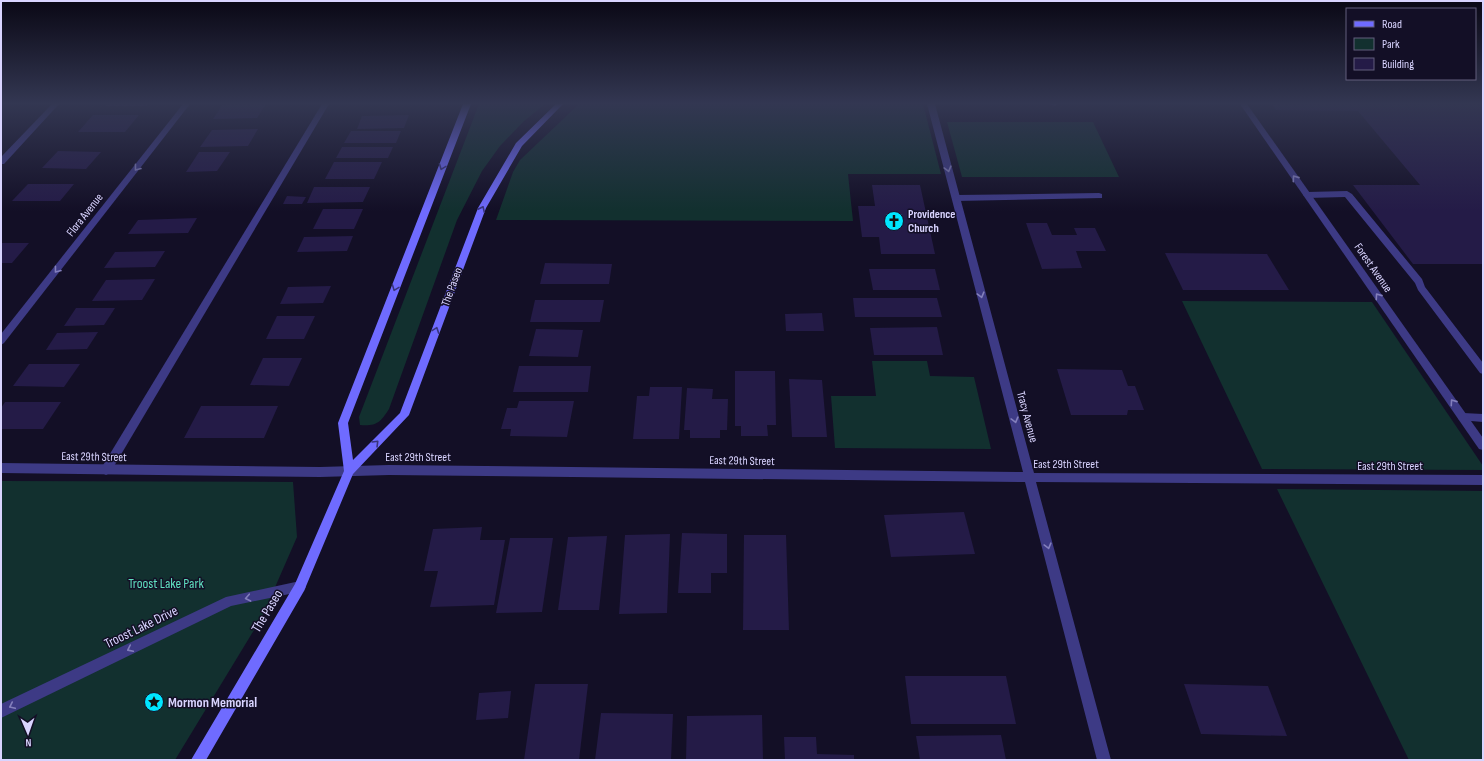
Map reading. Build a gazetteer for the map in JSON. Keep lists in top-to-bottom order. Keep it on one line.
{"streets":{"main road":["The Paseo"],"street":["Flora Avenue","Forest Avenue","Tracy Avenue","East 29th Street","Troost Lake Drive"]},"crossings":[["The Paseo","East 29th Street"],["The Paseo","Troost Lake Drive"],["Tracy Avenue","East 29th Street"]],"one_way":["Flora Avenue","Tracy Avenue","Troost Lake Drive"],"parks":["Troost Lake Park"],"places":{"church":["Providence Church"],"place":["Mormon Memorial"]},"legend":["Road","Park","Building"],"north":"bottom"}
